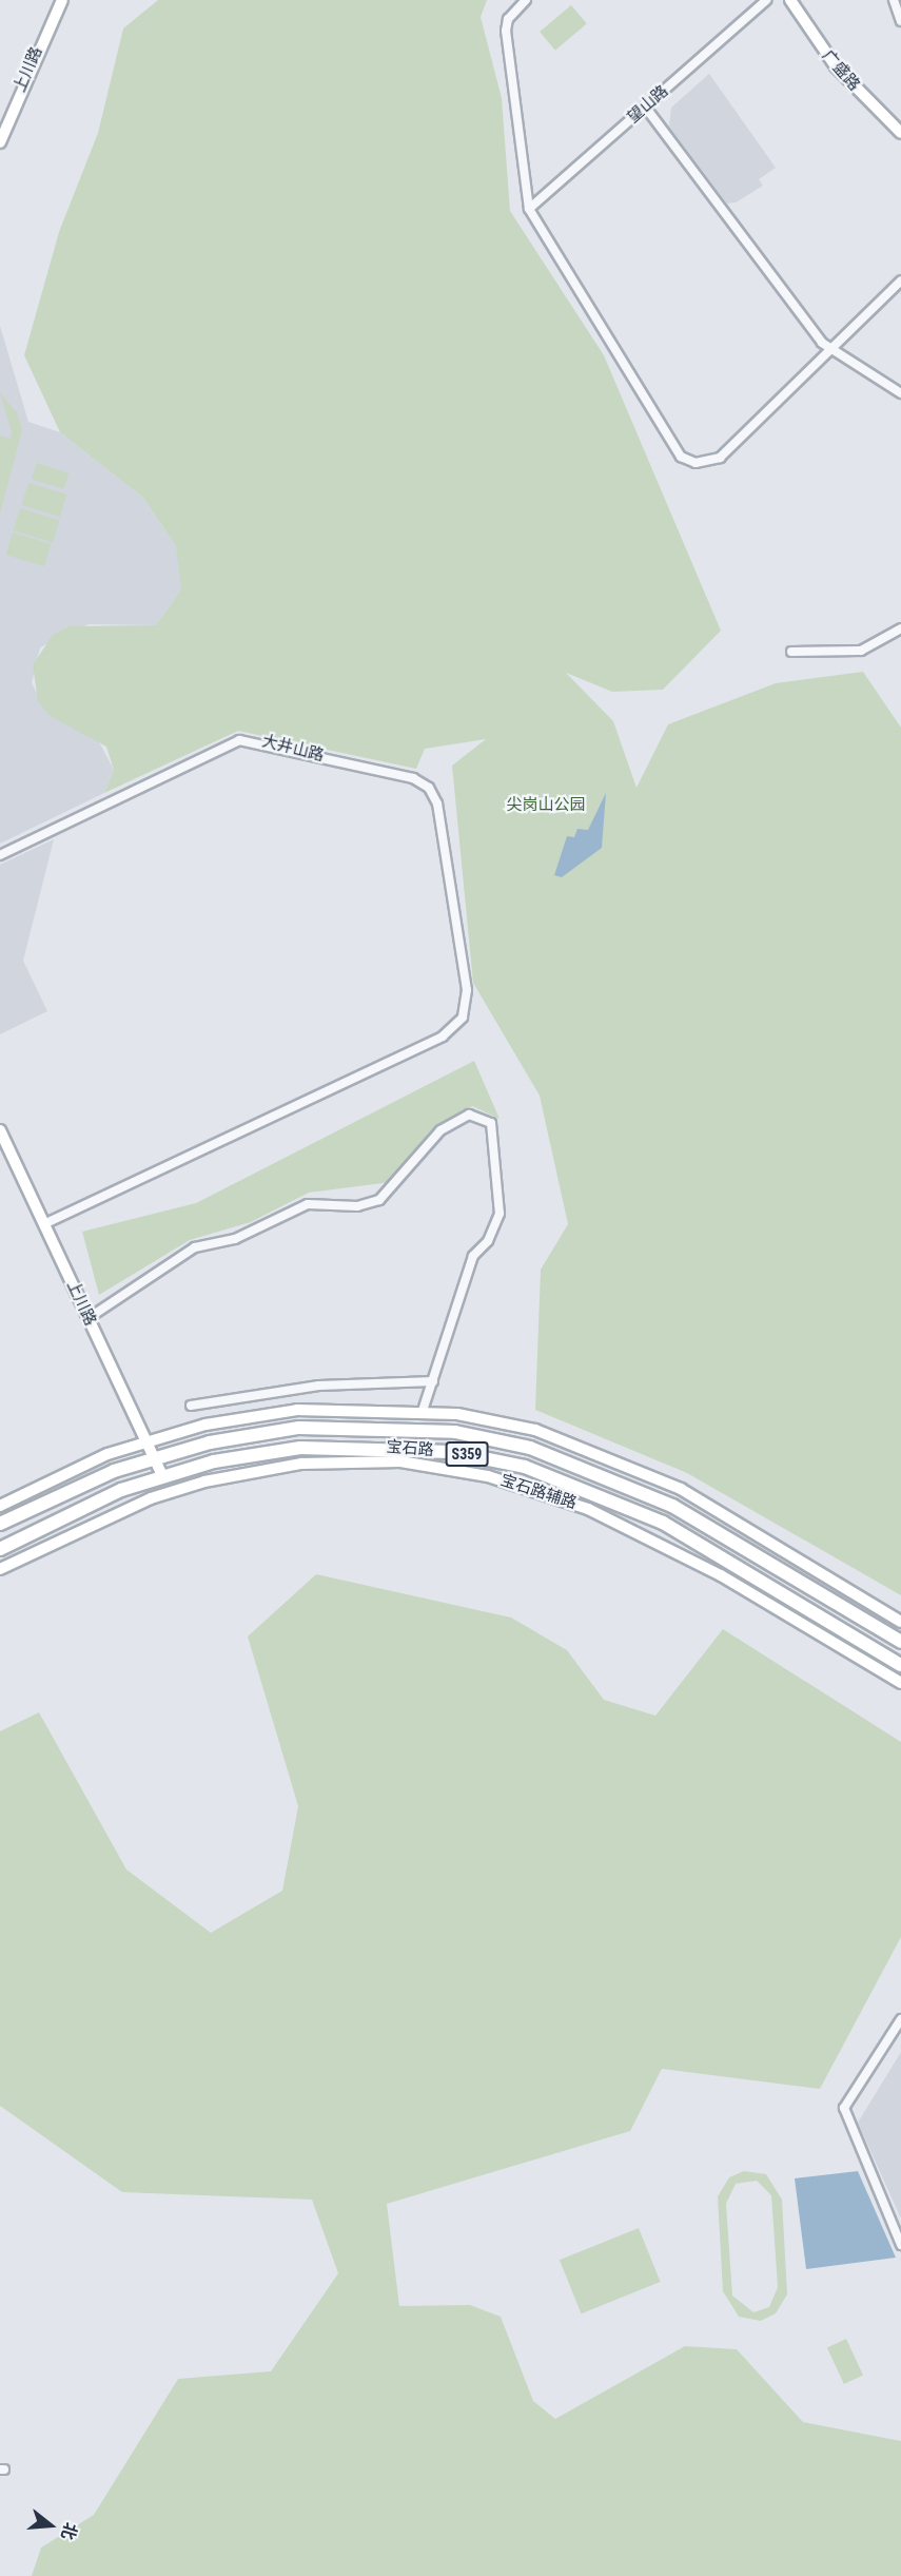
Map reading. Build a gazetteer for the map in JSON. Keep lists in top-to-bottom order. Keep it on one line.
{"streets":{"main road":["上川路","广盛路","宝石路","S359","宝石路辅路"],"street":["望山路","大井山路"]},"crossings":[["上川路","大井山路"],["上川路","宝石路"]],"parks":["尖岗山公园"],"north":"right"}
